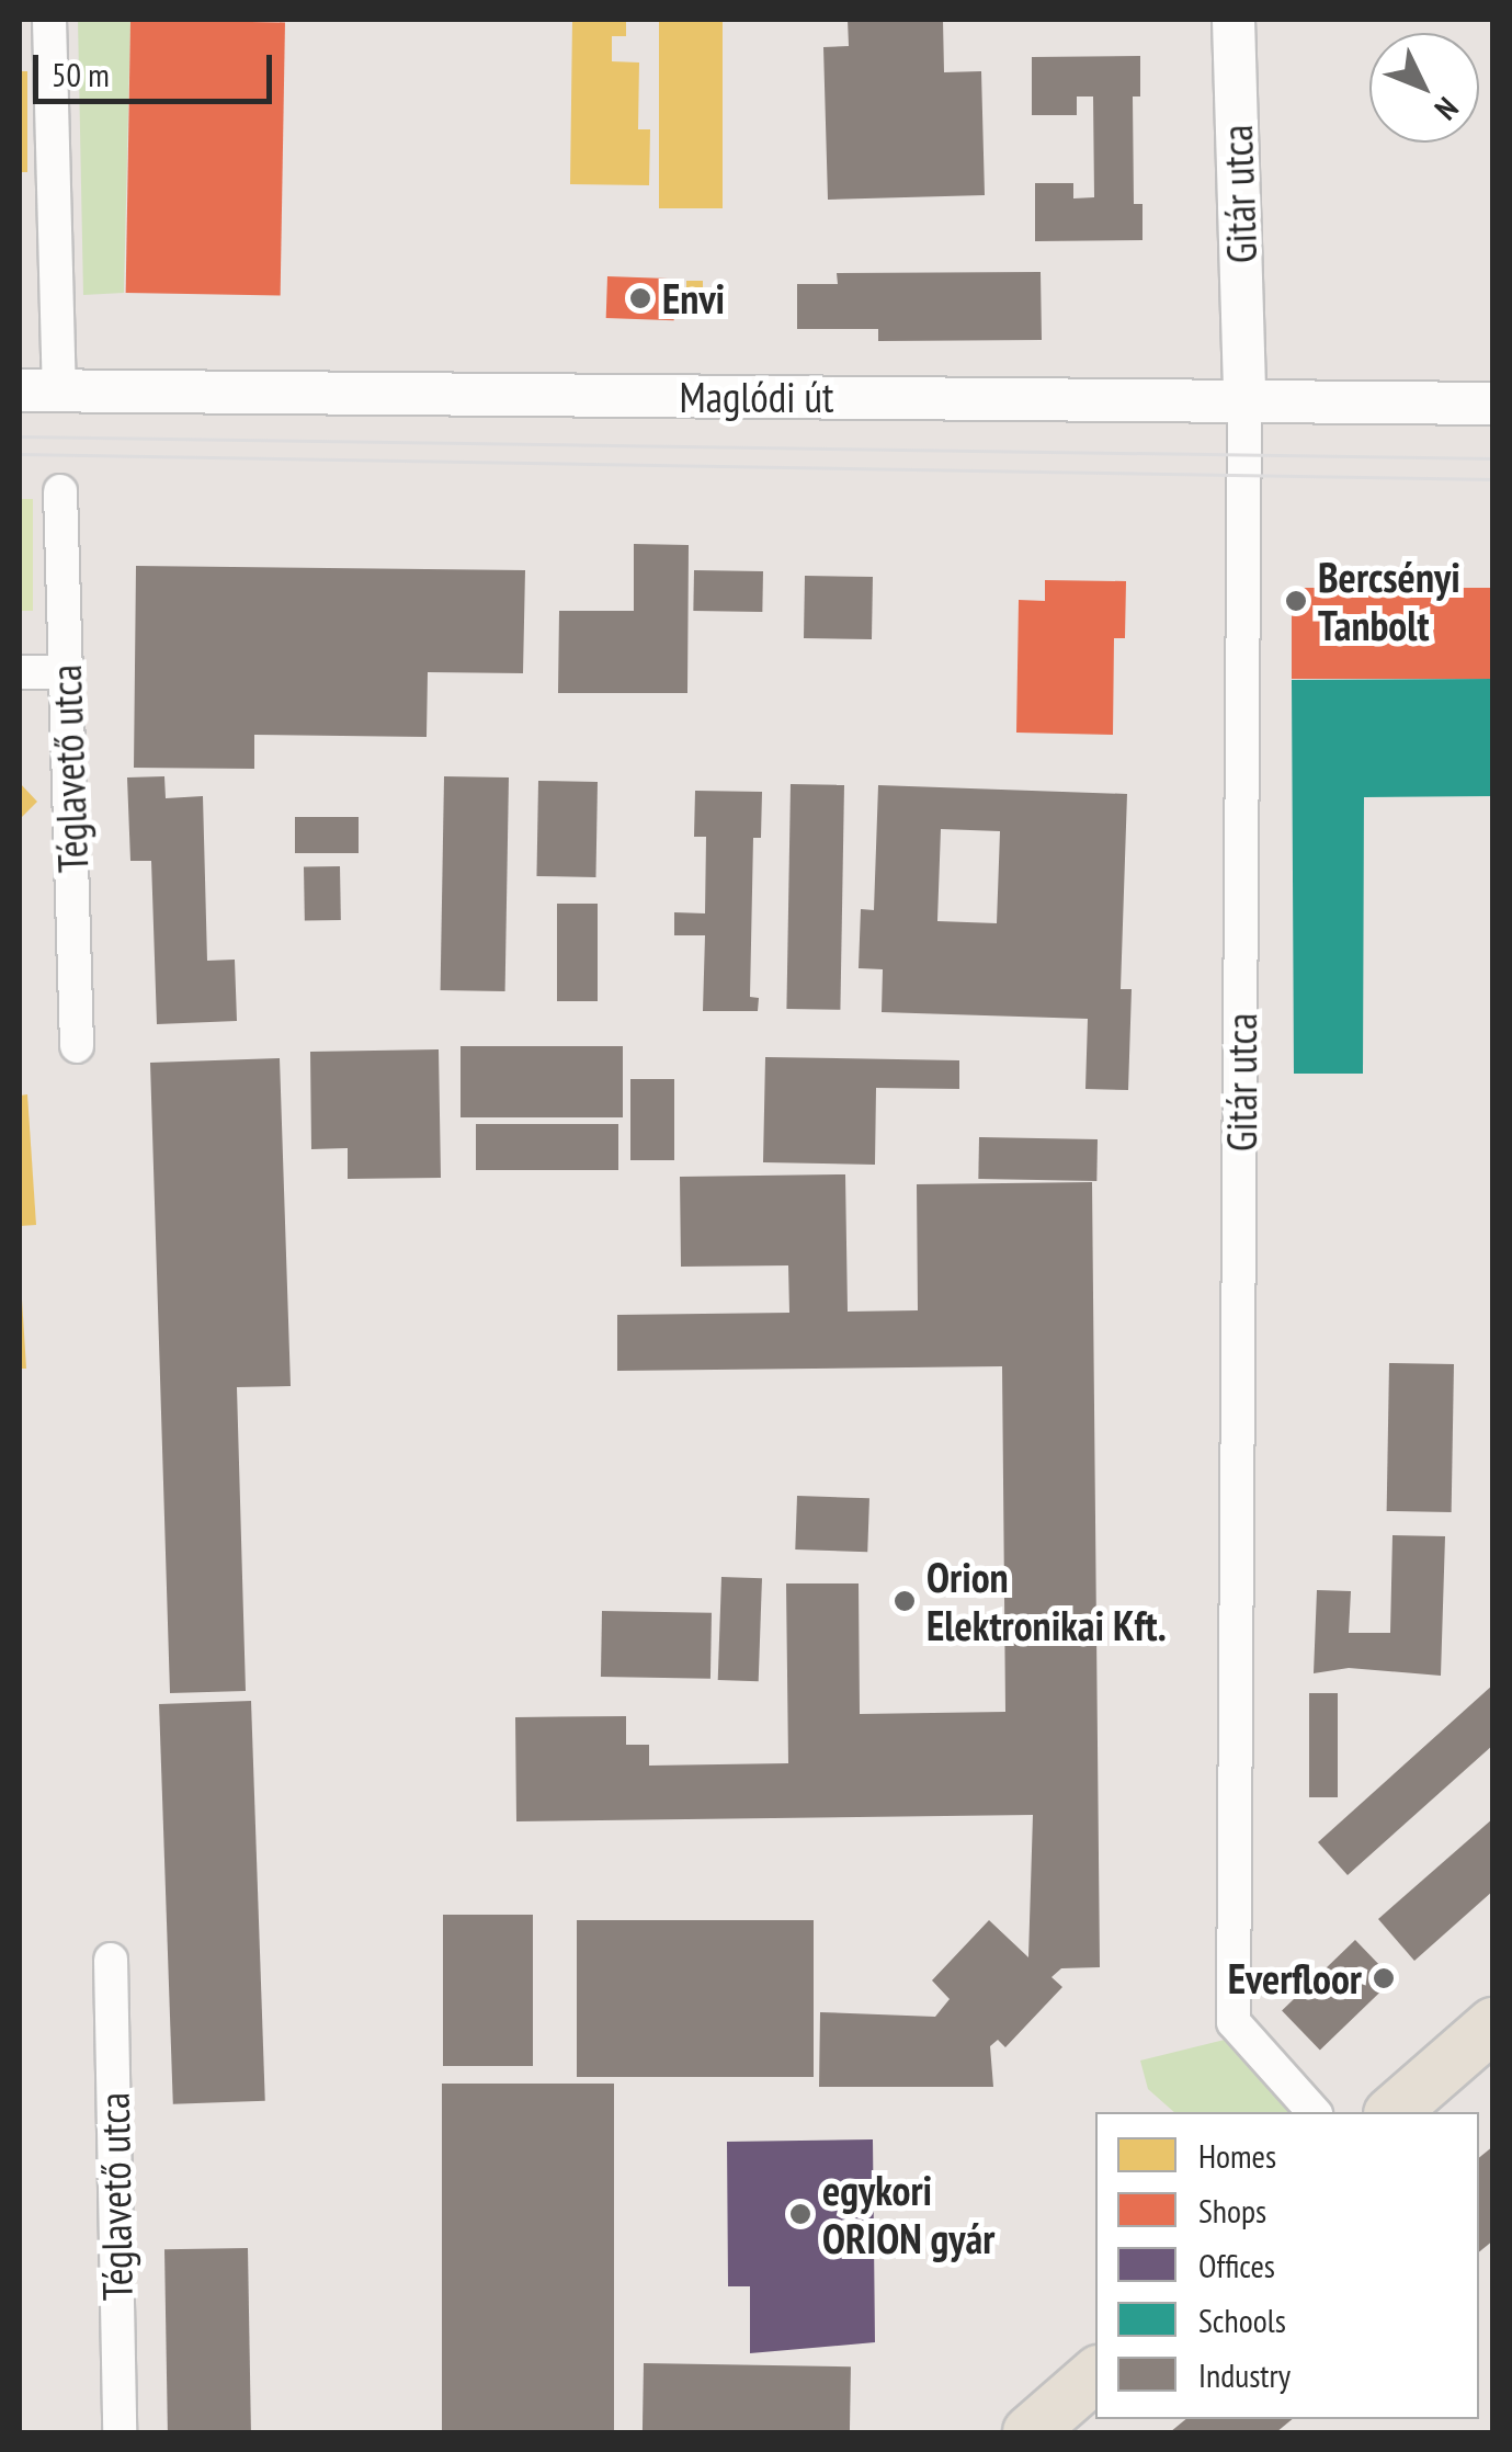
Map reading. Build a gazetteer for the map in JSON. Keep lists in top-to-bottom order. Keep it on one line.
{"streets":{"street":["Gitár utca","Maglódi út","Téglavető utca"]},"crossings":[["Gitár utca","Maglódi út"]],"places":["Envi","Bercsényi Tanbolt","Orion Elektronikai Kft.","Everfloor","egykori ORION gyár"],"legend":["Homes","Shops","Offices","Schools","Industry"],"scale_bar":"50 m","north":"bottom right"}
